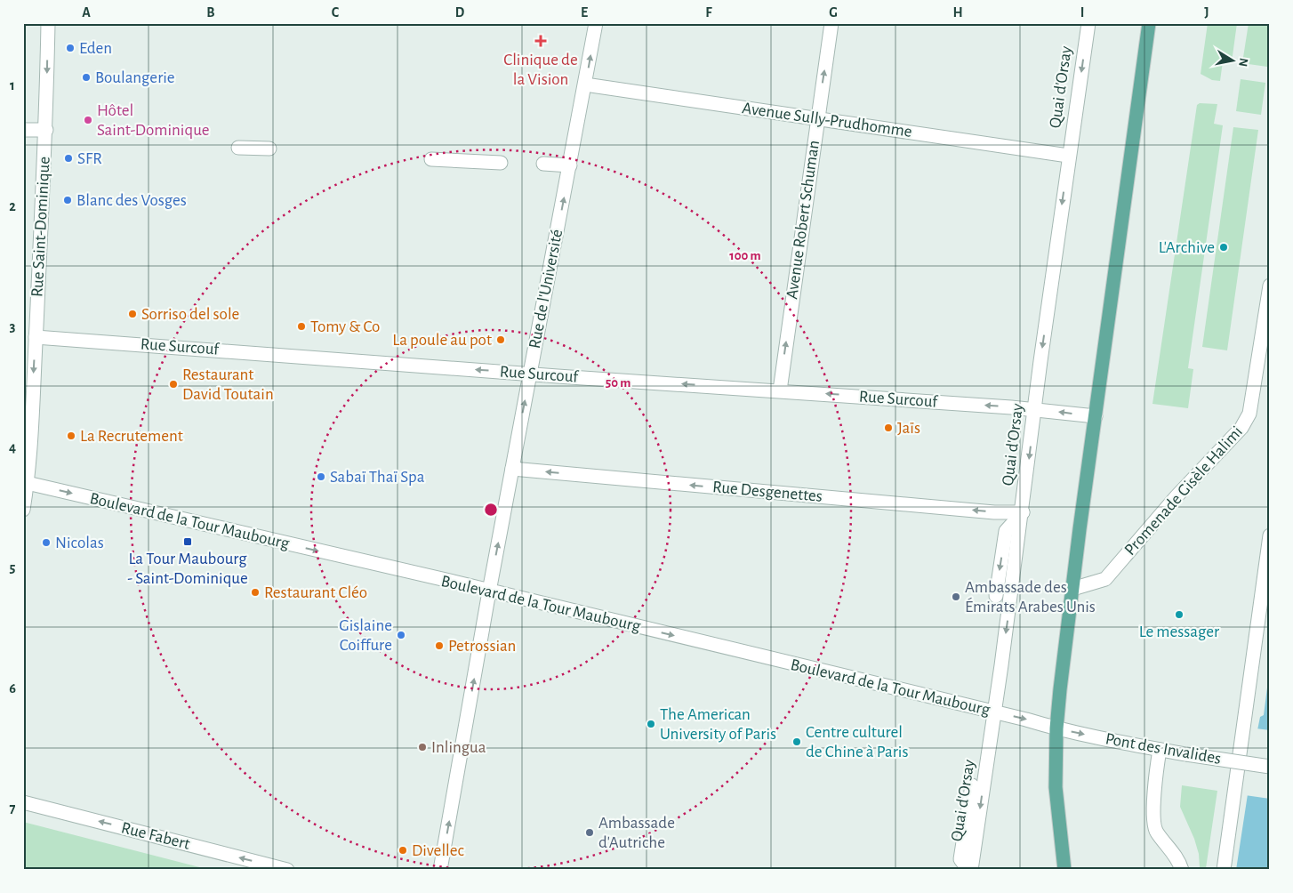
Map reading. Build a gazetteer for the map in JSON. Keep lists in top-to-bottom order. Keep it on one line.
{"streets":{"street":["Quai d'Orsay","Avenue Sully-Prudhomme","Avenue Robert Schuman","Rue Saint-Dominique","Rue de l'Université","Rue Surcouf","Promenade Gisèle Halimi","Rue Desgenettes","Boulevard de la Tour Maubourg","Pont des Invalides","Rue Fabert"]},"crossings":[["Quai d'Orsay","Avenue Sully-Prudhomme"],["Quai d'Orsay","Rue Surcouf"],["Quai d'Orsay","Rue Desgenettes"],["Quai d'Orsay","Boulevard de la Tour Maubourg"],["Avenue Sully-Prudhomme","Avenue Robert Schuman"],["Avenue Sully-Prudhomme","Rue de l'Université"],["Avenue Robert Schuman","Rue Surcouf"],["Rue Saint-Dominique","Rue Surcouf"],["Rue Saint-Dominique","Boulevard de la Tour Maubourg"],["Rue de l'Université","Rue Surcouf"],["Rue de l'Université","Rue Desgenettes"],["Rue de l'Université","Boulevard de la Tour Maubourg"],["Boulevard de la Tour Maubourg","Pont des Invalides"]],"one_way":["Quai d'Orsay","Avenue Robert Schuman","Rue Saint-Dominique","Rue de l'Université","Rue Surcouf","Rue Desgenettes","Boulevard de la Tour Maubourg","Pont des Invalides","Rue Fabert"],"places":{"health":["Clinique de la Vision"],"other":["Eden","Boulangerie","Hôtel Saint-Dominique","SFR","Blanc des Vosges","L'Archive","Sorriso del sole","Tomy & Co","La poule au pot","Restaurant David Toutain","Jaïs","La Recrutement","Sabaï Thaï Spa","Nicolas","Restaurant Cléo","Ambassade des Émirats Arabes Unis","Le messager","Gislaine Coiffure","Petrossian","The American University of Paris","Centre culturel de Chine à Paris","Inlingua","Ambassade d'Autriche","Divellec"],"transit":["La Tour Maubourg - Saint-Dominique"]},"north":"right","grid":{"columns":["A","B","C","D","E","F","G","H","I","J"],"rows":["1","2","3","4","5","6","7"]},"rings":["100 m","50 m"]}
